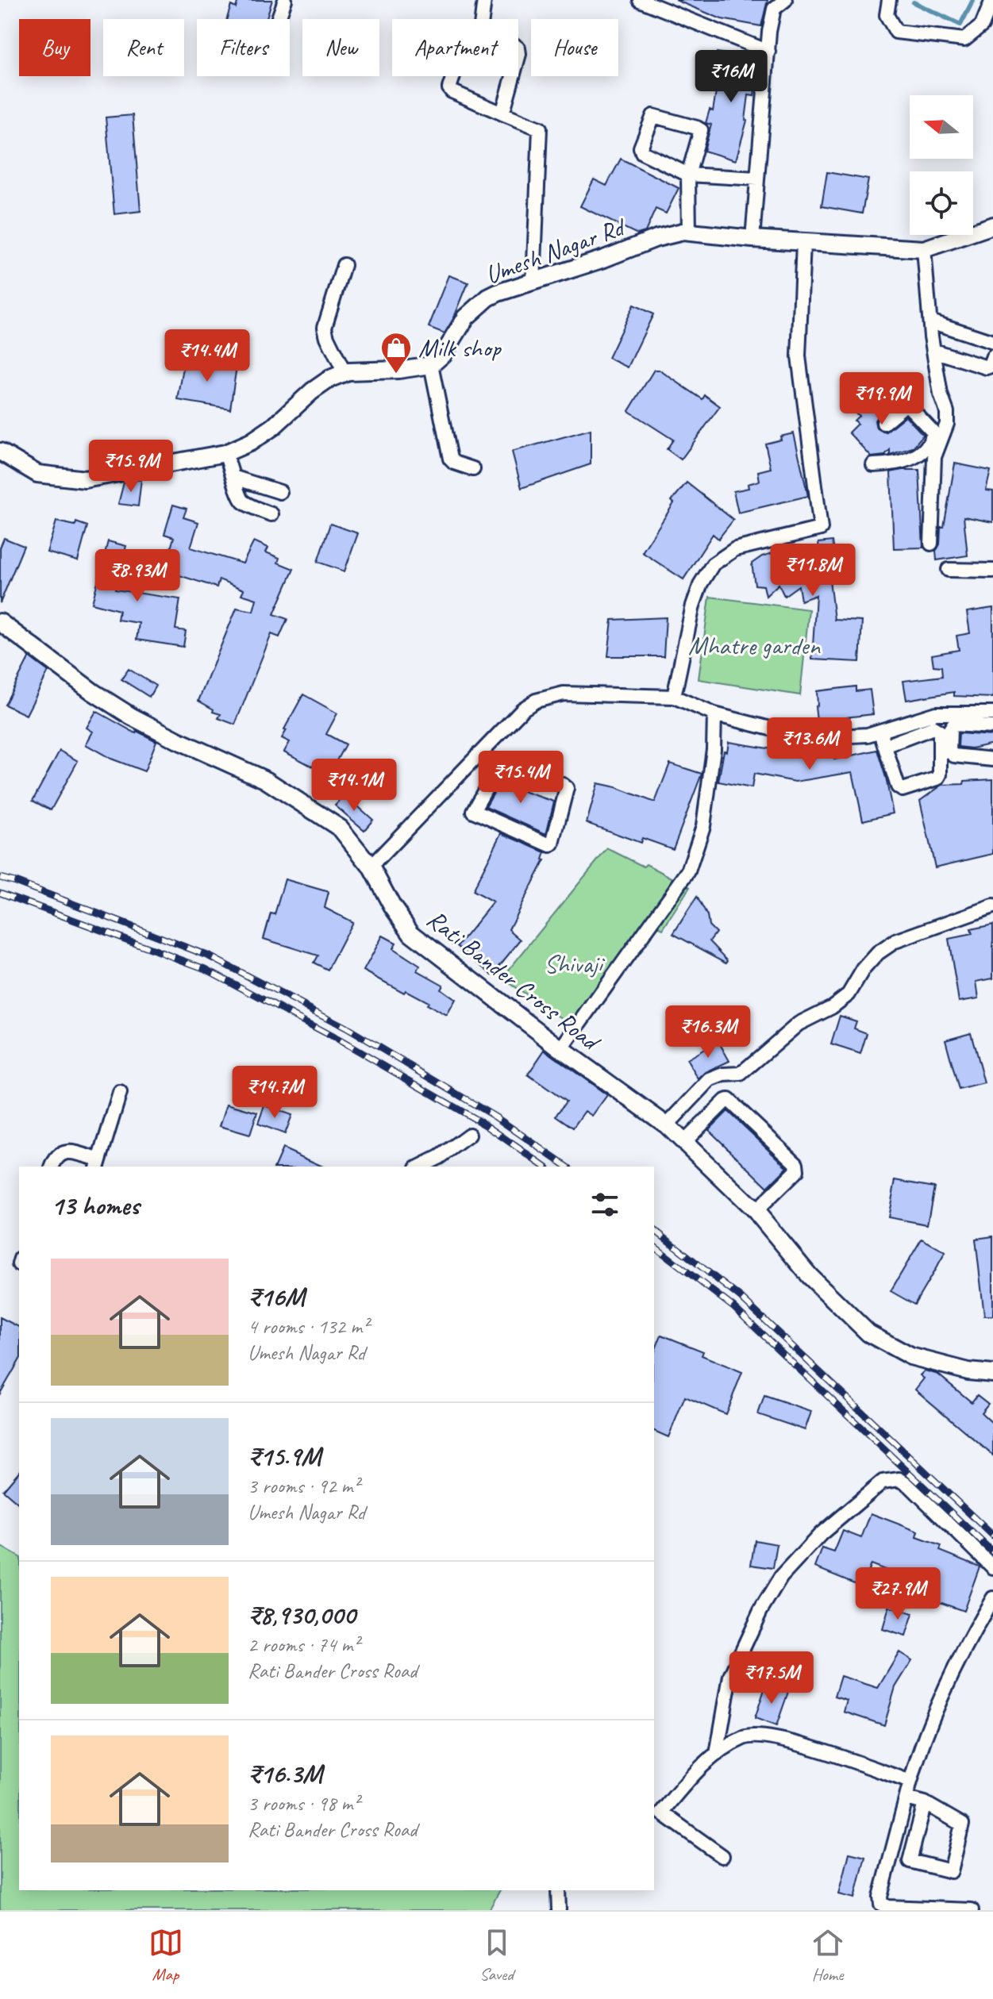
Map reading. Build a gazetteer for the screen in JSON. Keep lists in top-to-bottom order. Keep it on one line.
{"streets":{"street":["Umesh Nagar Rd","Rati Bander Cross Road"]},"parks":["Mhatre garden","Shivaji"],"places":{"shop":["Milk shop"]},"north":"left","page":{"chip":["Buy","Rent","Filters","New","Apartment","House"],"price":["₹16M","₹14.4M","₹19.9M","₹15.9M","₹11.8M","₹8.93M","₹13.6M","₹15.4M","₹14.1M","₹16.3M","₹14.7M","₹27.9M","₹17.5M"],"heading":"13 homes","list":[{"name":"₹16M","note":"4 rooms · 132 m² · Umesh Nagar Rd"},{"name":"₹15.9M","note":"3 rooms · 92 m² · Umesh Nagar Rd"},{"name":"₹8,930,000","note":"2 rooms · 74 m² · Rati Bander Cross Road"},{"name":"₹16.3M","note":"3 rooms · 98 m² · Rati Bander Cross Road"}],"tabs":["Map","Saved","Home"]}}
